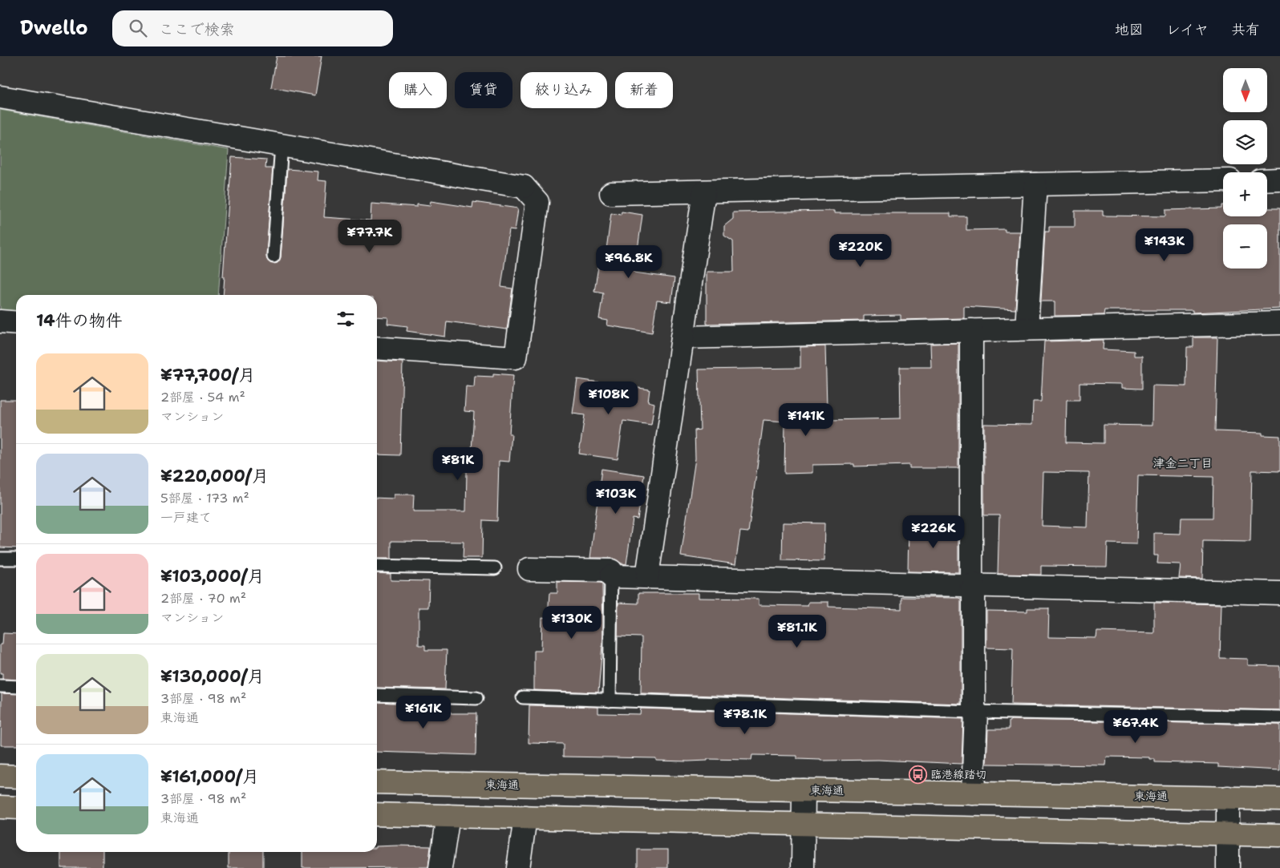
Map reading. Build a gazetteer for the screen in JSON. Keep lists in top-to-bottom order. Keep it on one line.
{"streets":{"main road":["東海通"]},"districts":["津金二丁目"],"places":{"bus stop":["臨港線踏切"]},"north":"bottom","page":{"header":"Dwello","search":"ここで検索","nav":["地図","レイヤ","共有"],"map_buttons":["+","−"],"chip":["購入","賃貸","絞り込み","新着"],"price":["¥77.7K","¥143K","¥220K","¥96.8K","¥108K","¥141K","¥81K","¥103K","¥226K","¥130K","¥81.1K","¥161K","¥78.1K","¥67.4K"],"heading":"14件の物件","list":[{"name":"¥77,700/月","note":"2部屋 · 54 m² · マンション"},{"name":"¥220,000/月","note":"5部屋 · 173 m² · 一戸建て"},{"name":"¥103,000/月","note":"2部屋 · 70 m² · マンション"},{"name":"¥130,000/月","note":"3部屋 · 98 m² · 東海通"},{"name":"¥161,000/月","note":"3部屋 · 98 m² · 東海通"}]}}
